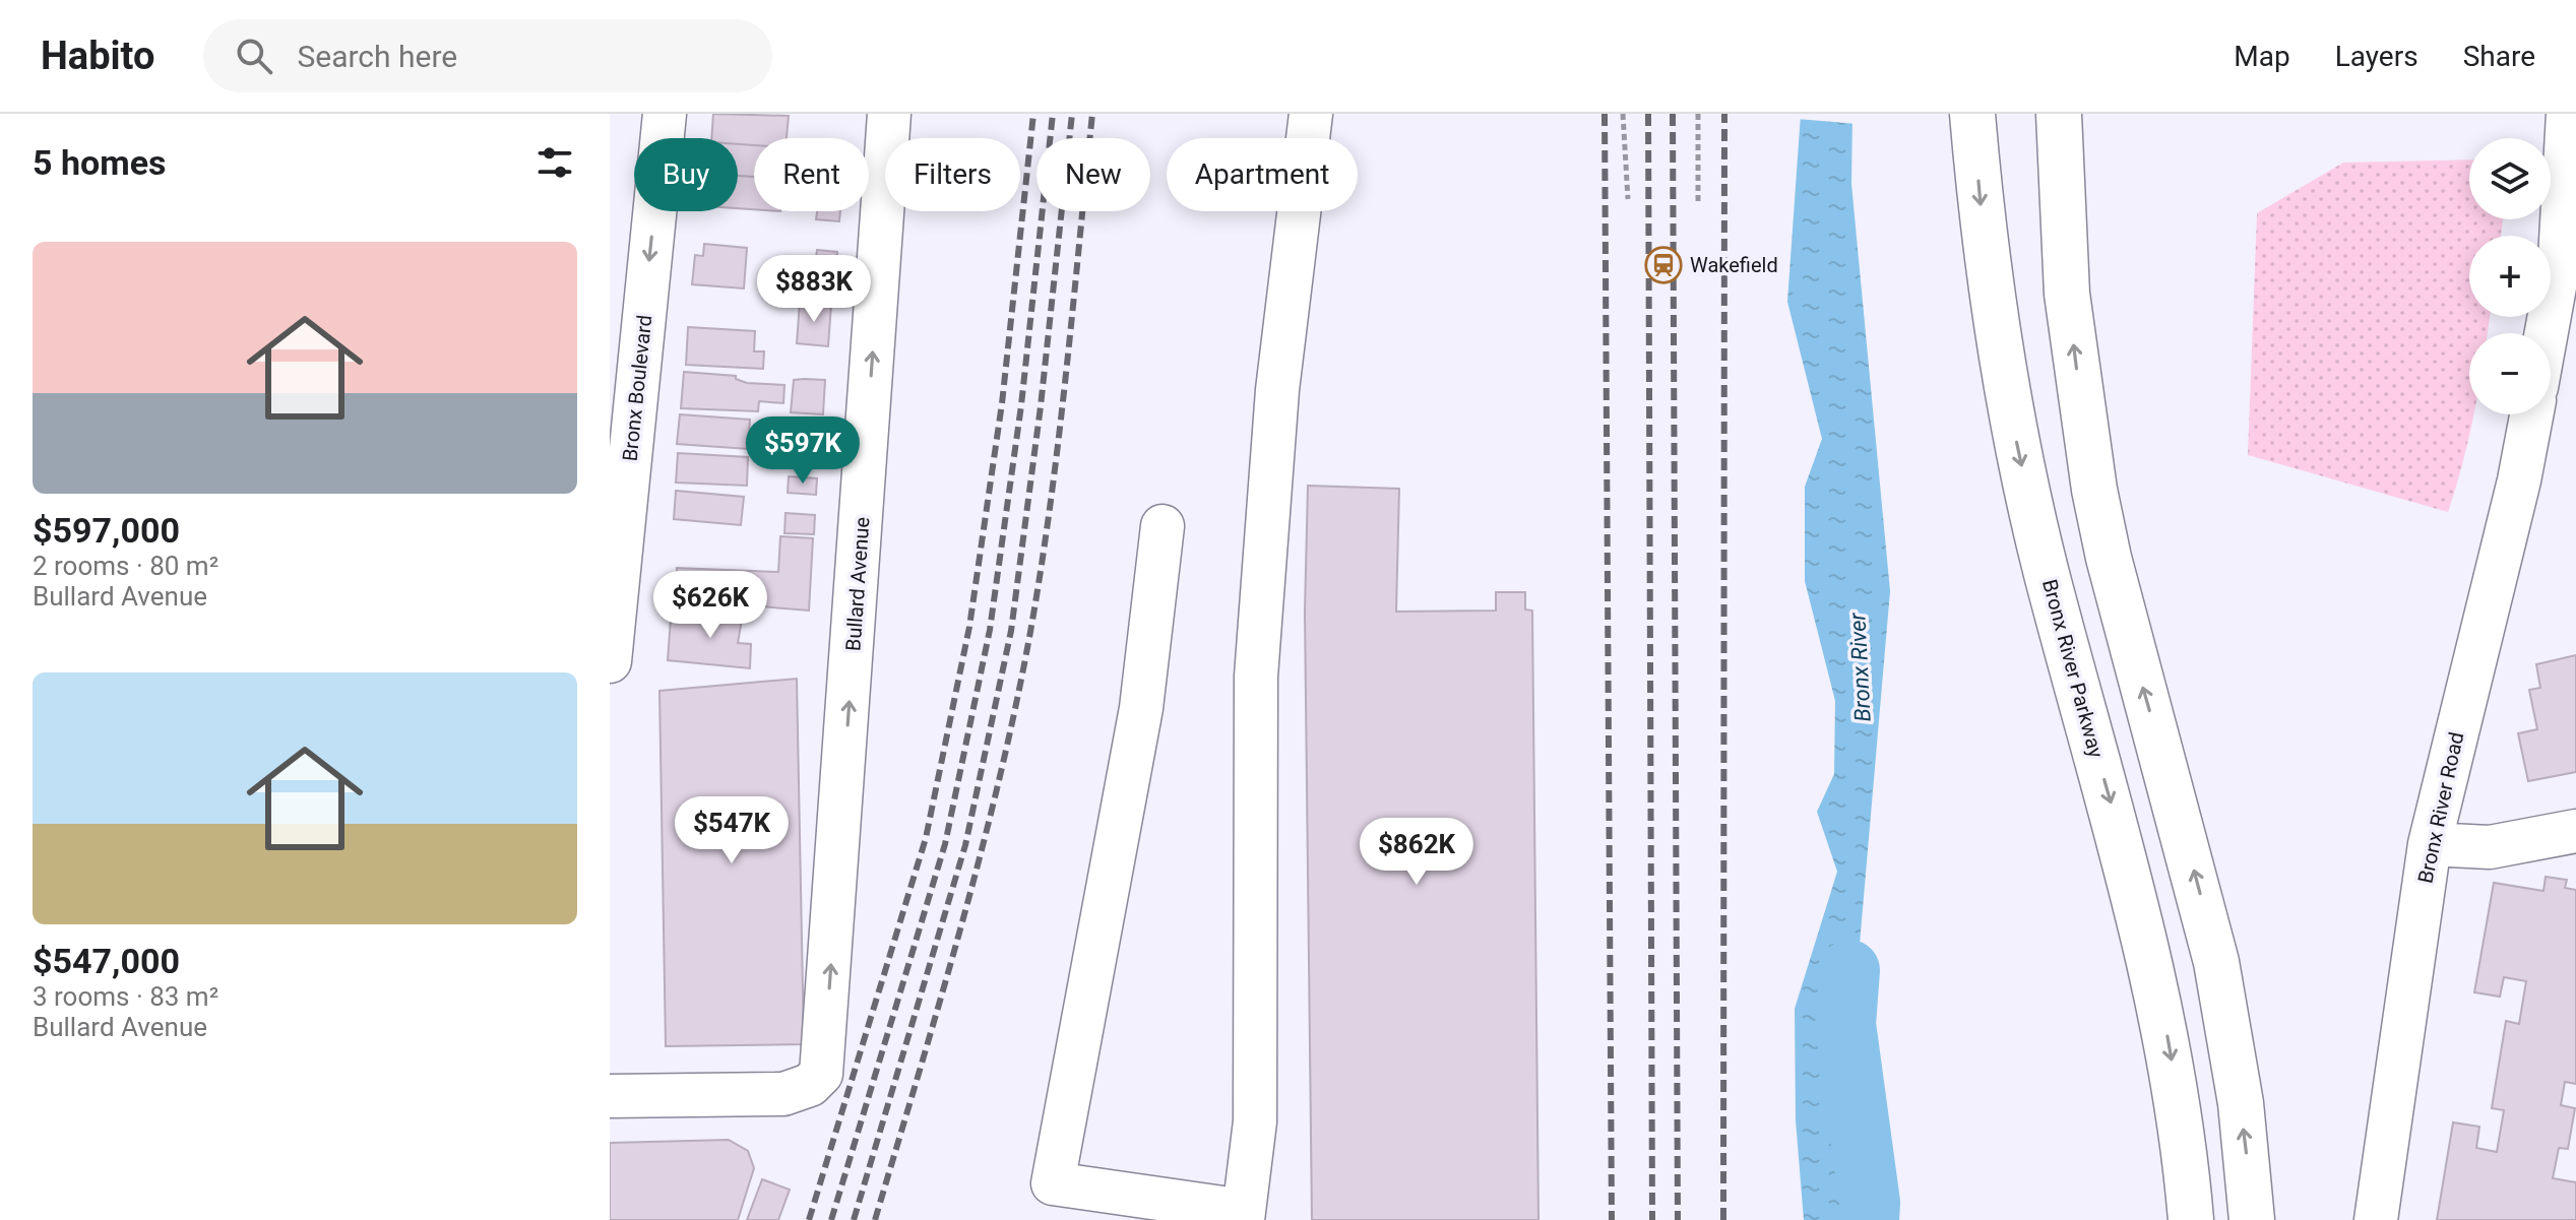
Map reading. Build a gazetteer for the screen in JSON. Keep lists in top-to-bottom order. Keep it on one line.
{"streets":{"highway":["Bronx River Parkway"],"street":["Bronx Boulevard","Bullard Avenue","Bronx River Road"]},"one_way":["Bronx Boulevard","Bullard Avenue"],"water":["Bronx River"],"places":{"station":["Wakefield"]},"page":{"header":"Habito","search":"Search here","nav":["Map","Layers","Share"],"heading":"5 homes","map_buttons":["+","−"],"chip":["Buy","Rent","Filters","New","Apartment"],"list":[{"name":"$597,000","note":"2 rooms · 80 m² · Bullard Avenue"},{"name":"$547,000","note":"3 rooms · 83 m² · Bullard Avenue"}],"price":["$883K","$597K","$626K","$547K","$862K"]}}
